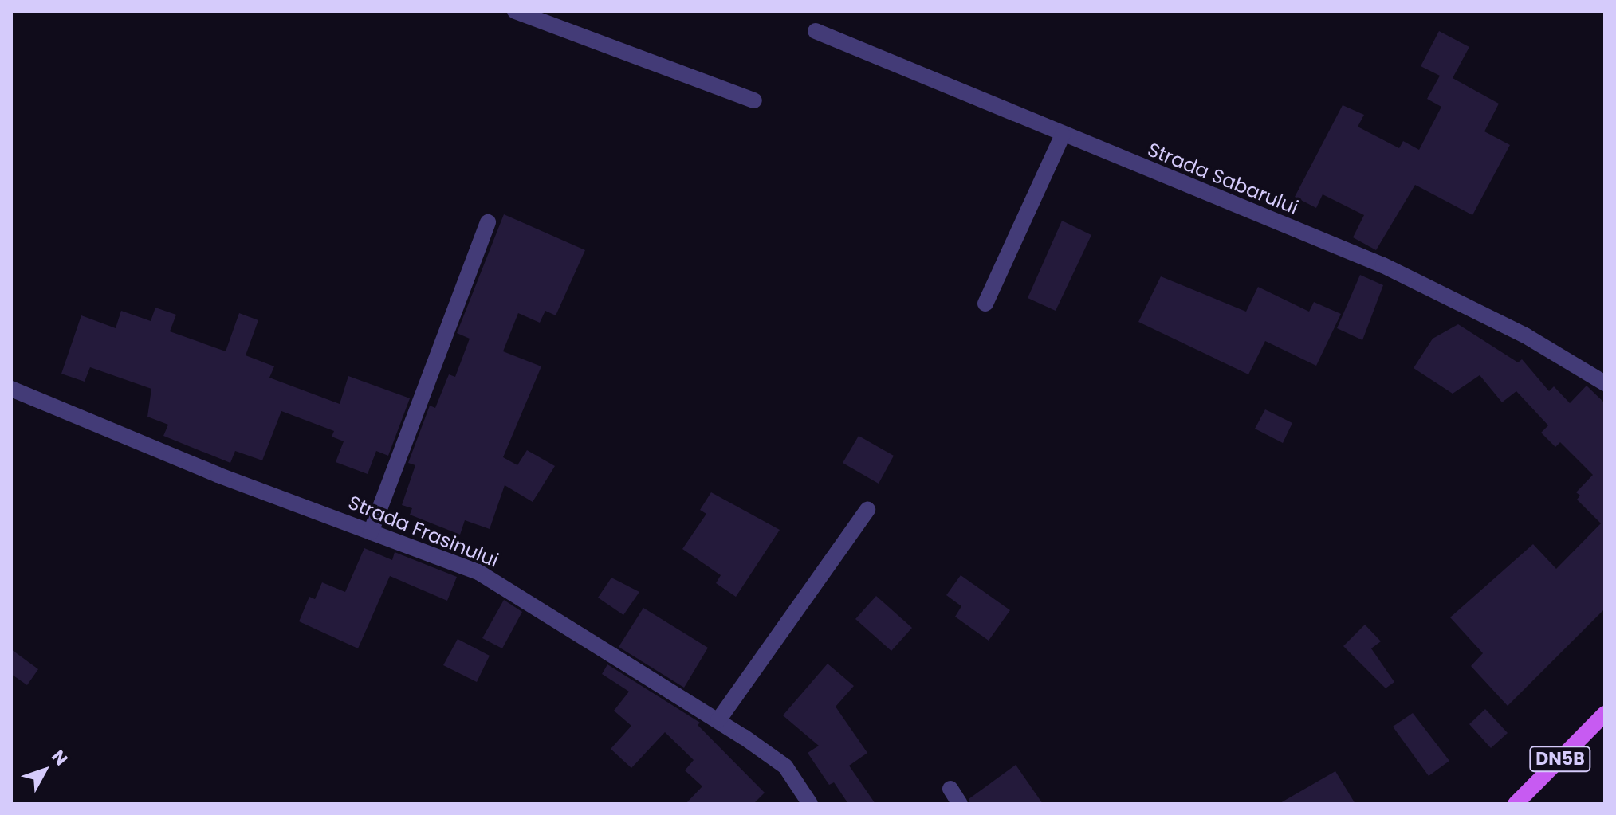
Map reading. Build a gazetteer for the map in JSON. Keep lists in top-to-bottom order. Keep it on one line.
{"streets":{"main road":["DN5B"],"street":["Strada Sabarului","Strada Frasinului"]},"north":"top right"}
